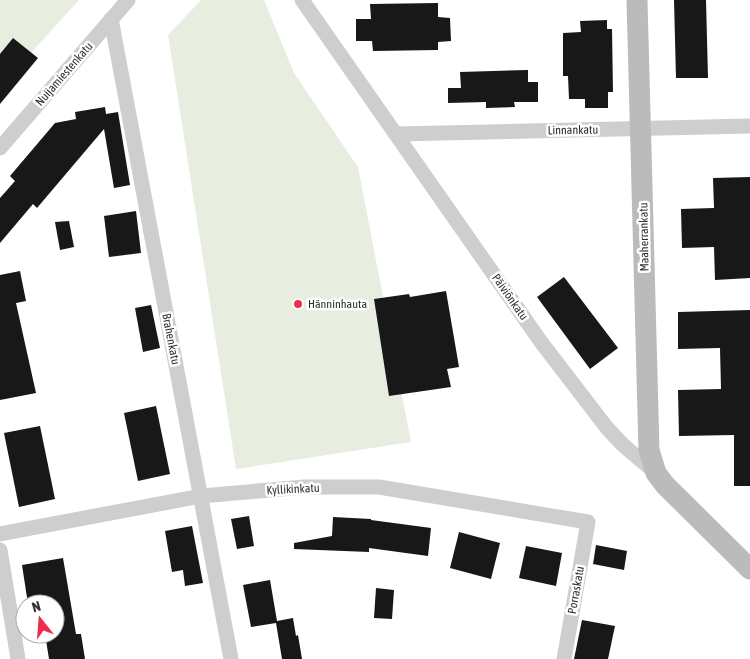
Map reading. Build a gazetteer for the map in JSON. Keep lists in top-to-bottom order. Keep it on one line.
{"streets":{"main road":["Maaherrankatu","Päiviönkatu"],"street":["Nuijamiestenkatu","Linnankatu","Brahenkatu","Kyllikinkatu","Porraskatu"]},"crossings":[["Nuijamiestenkatu","Brahenkatu"],["Linnankatu","Maaherrankatu"],["Linnankatu","Päiviönkatu"],["Maaherrankatu","Päiviönkatu"],["Brahenkatu","Kyllikinkatu"],["Kyllikinkatu","Porraskatu"]],"places":["Hänninhauta"],"north":"top"}
